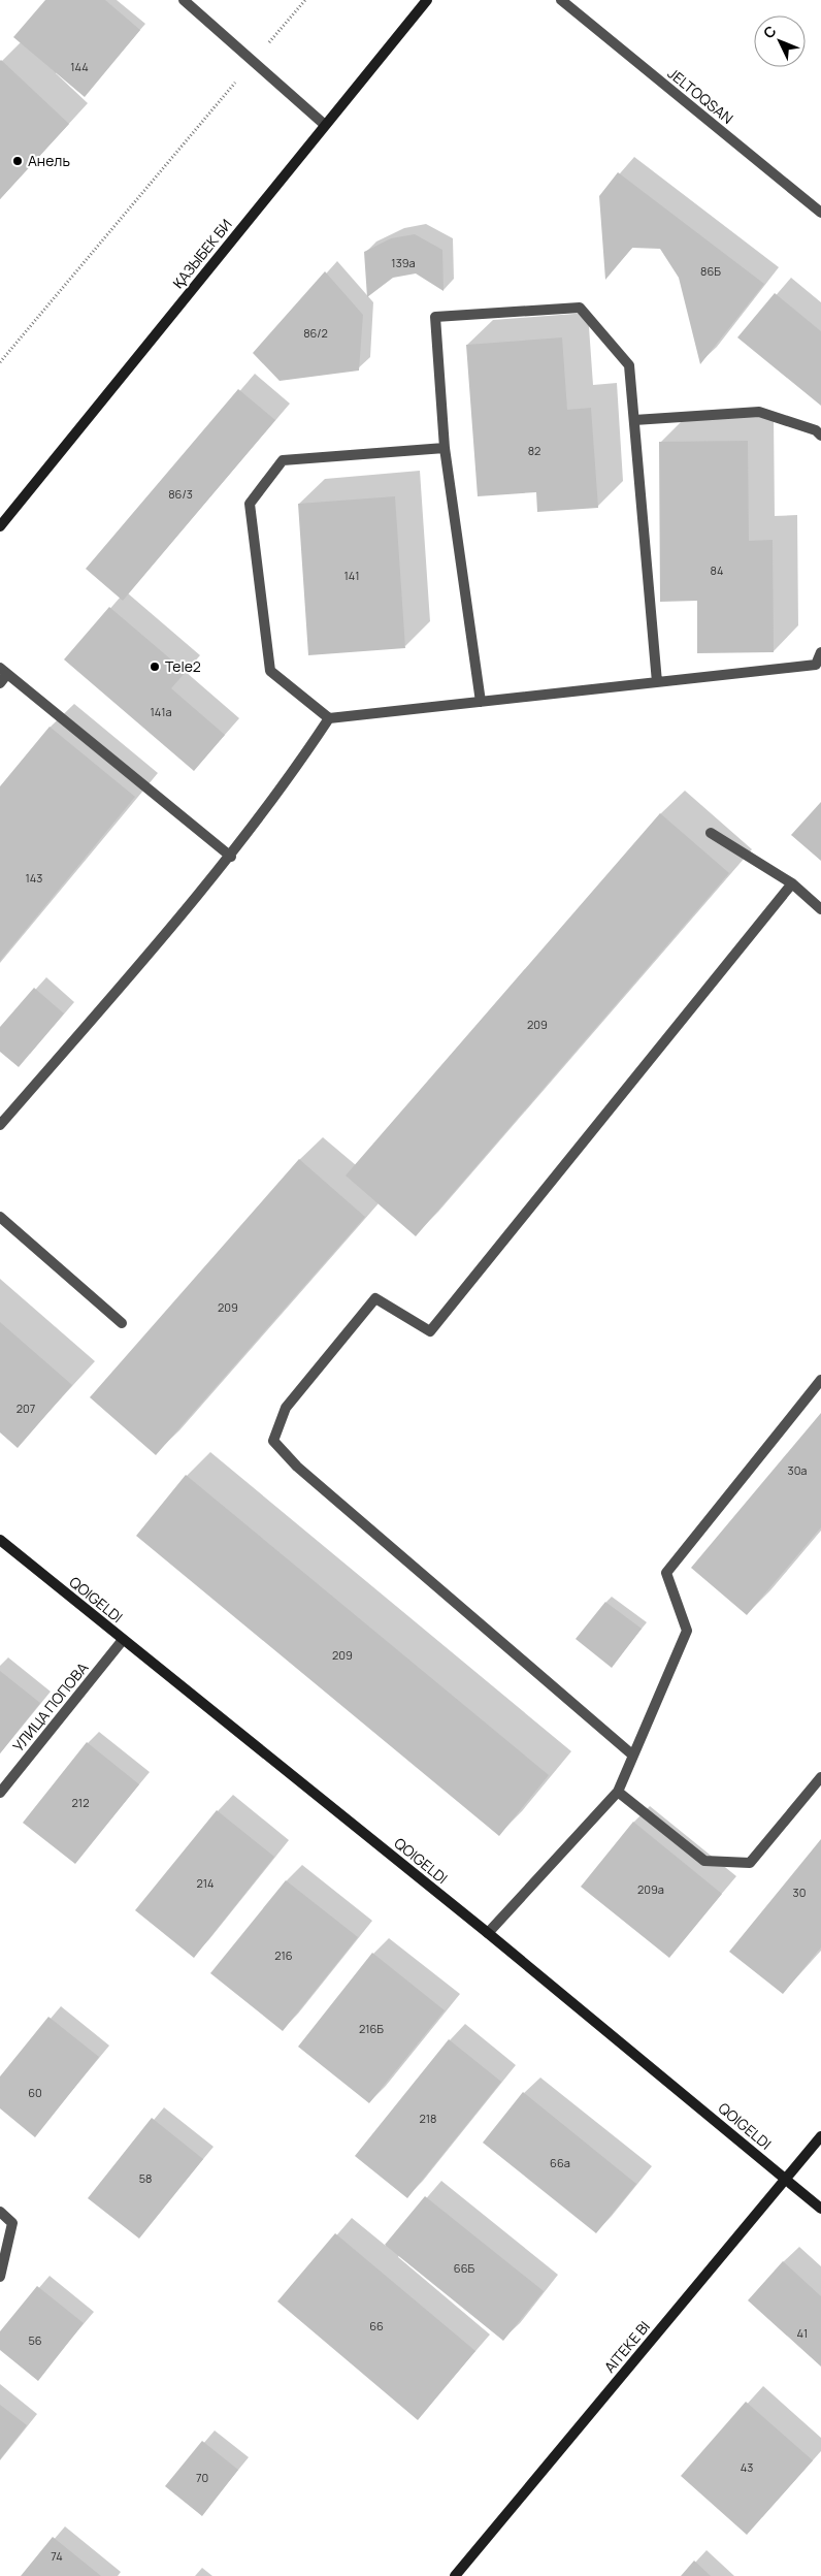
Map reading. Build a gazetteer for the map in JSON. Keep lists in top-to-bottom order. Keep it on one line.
{"streets":{"street":["JELTOQSAN","ҚАЗЫБЕК БИ","QOIGELDI","УЛИЦА ПОПОВА","AITEKE BI"]},"crossings":[["QOIGELDI","УЛИЦА ПОПОВА"],["QOIGELDI","AITEKE BI"]],"places":["Анель","Tele2"],"house_numbers":["144","139а","86Б","86/2","82","86/3","84","141","141а","143","209","209","207","30а","209","212","214","209а","30","216","216Б","60","218","66а","58","66Б","66","41","56","43","70","74"],"north":"top left"}
